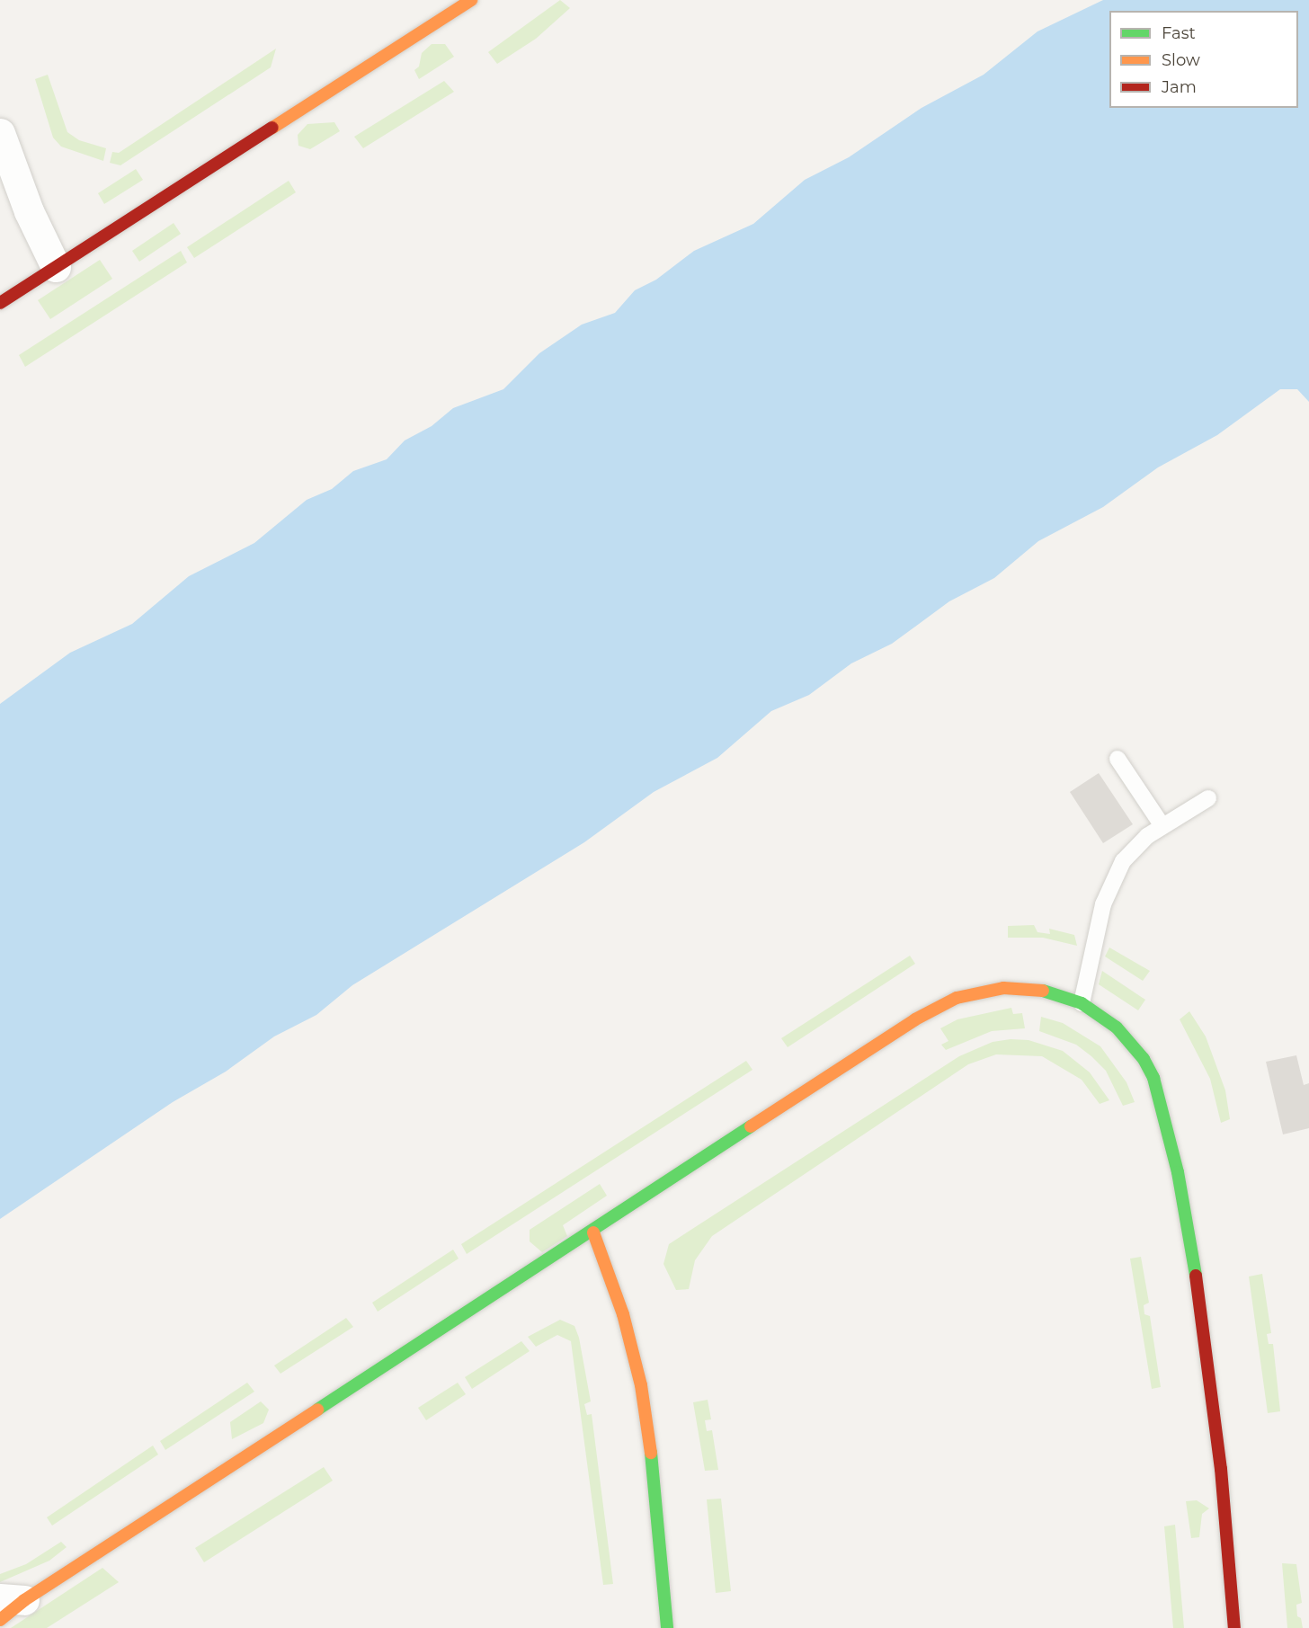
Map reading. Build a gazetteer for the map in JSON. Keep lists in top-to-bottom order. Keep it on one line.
{"legend":["Fast","Slow","Jam"]}
